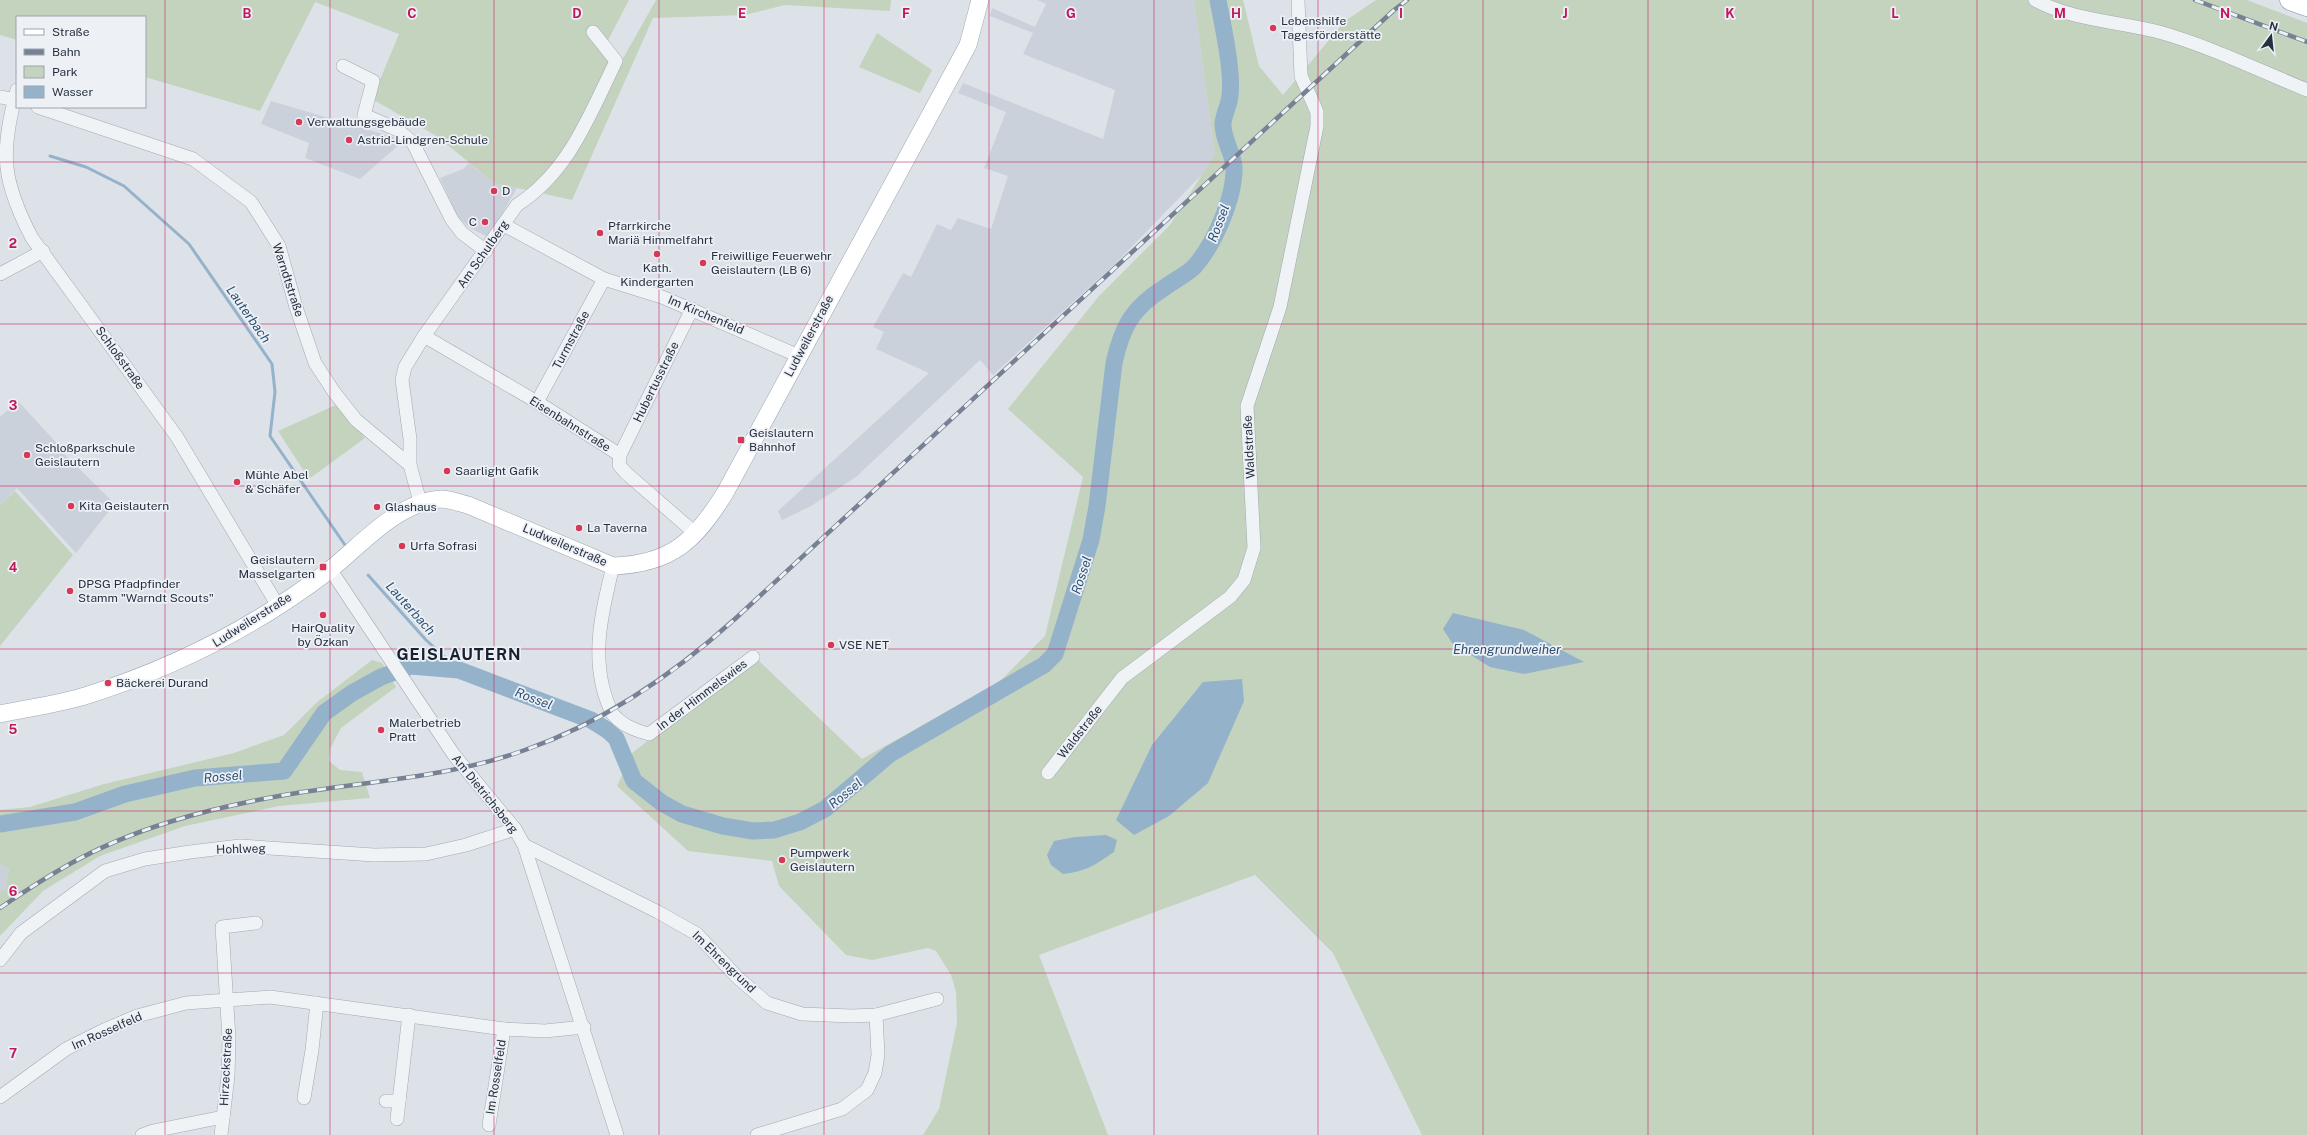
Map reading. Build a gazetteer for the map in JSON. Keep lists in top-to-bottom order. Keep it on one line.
{"streets":{"main road":["Ludweilerstraße"],"street":["Am Schulberg","Warndtstraße","Im Kirchenfeld","Turmstraße","Schloßstraße","Hubertusstraße","Eisenbahnstraße","Waldstraße","In der Himmelswies","Am Dietrichsberg","Hohlweg","Im Ehrengrund","Im Rosselfeld","Hirzeckstraße"]},"crossings":[["Am Schulberg","Warndtstraße"],["Am Schulberg","Im Kirchenfeld"],["Am Schulberg","Ludweilerstraße"],["Am Schulberg","Eisenbahnstraße"],["Im Kirchenfeld","Ludweilerstraße"],["Im Kirchenfeld","Turmstraße"],["Im Kirchenfeld","Hubertusstraße"],["Ludweilerstraße","Schloßstraße"],["Ludweilerstraße","Eisenbahnstraße"],["Ludweilerstraße","In der Himmelswies"],["Ludweilerstraße","Am Dietrichsberg"],["Turmstraße","Eisenbahnstraße"],["Hubertusstraße","Eisenbahnstraße"],["Am Dietrichsberg","Hohlweg"],["Am Dietrichsberg","Im Ehrengrund"],["Am Dietrichsberg","Im Rosselfeld"],["Im Rosselfeld","Hirzeckstraße"]],"districts":["GEISLAUTERN"],"water":["Rossel","Lauterbach","Ehrengrundweiher"],"places":{"other":["Lebenshilfe Tagesförderstätte","Verwaltungsgebäude","Astrid-Lindgren-Schule","D","C","Pfarrkirche Mariä Himmelfahrt","Kath. Kindergarten","Freiwillige Feuerwehr Geislautern (LB 6)","Schloßparkschule Geislautern","Saarlight Gafik","Mühle Abel & Schäfer","Kita Geislautern","Glashaus","La Taverna","Urfa Sofrasi","DPSG Pfadpfinder Stamm \"Warndt Scouts\"","HairQuality by Özkan","VSE NET","Bäckerei Durand","Malerbetrieb Pratt","Pumpwerk Geislautern"],"transit":["Geislautern Bahnhof","Geislautern Masselgarten"]},"legend":["Straße","Bahn","Park","Wasser"],"north":"top","grid":{"columns":["B","C","D","E","F","G","H","I","J","K","L","M","N"],"rows":["2","3","4","5","6","7"]}}
